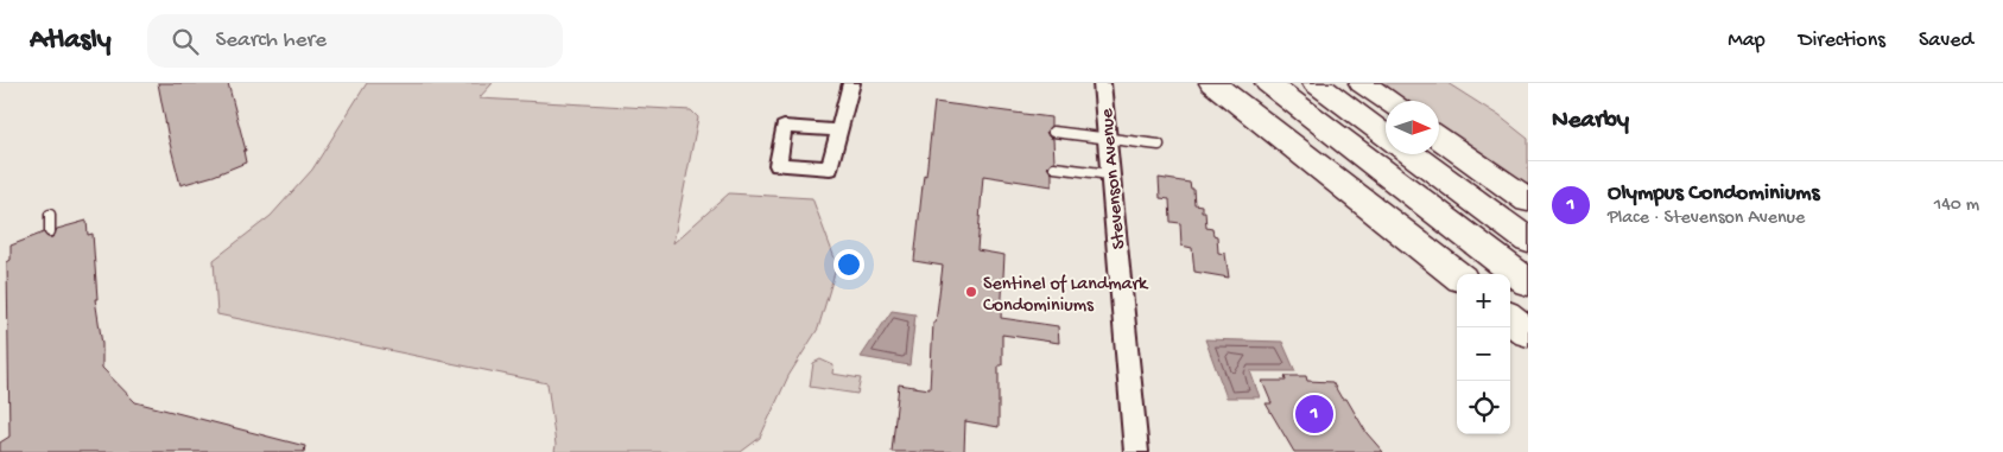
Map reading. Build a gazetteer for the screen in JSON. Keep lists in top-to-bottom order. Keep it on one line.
{"streets":{"street":["Stevenson Avenue"]},"places":["Sentinel of Landmark Condominiums"],"north":"right","page":{"header":"Atlasly","search":"Search here","nav":["Map","Directions","Saved"],"heading":"Nearby","list":[{"mark":"1","name":"Olympus Condominiums","note":"Place · Stevenson Avenue","value":"140 m"}],"map_buttons":["+","−"],"pins":"1"}}
